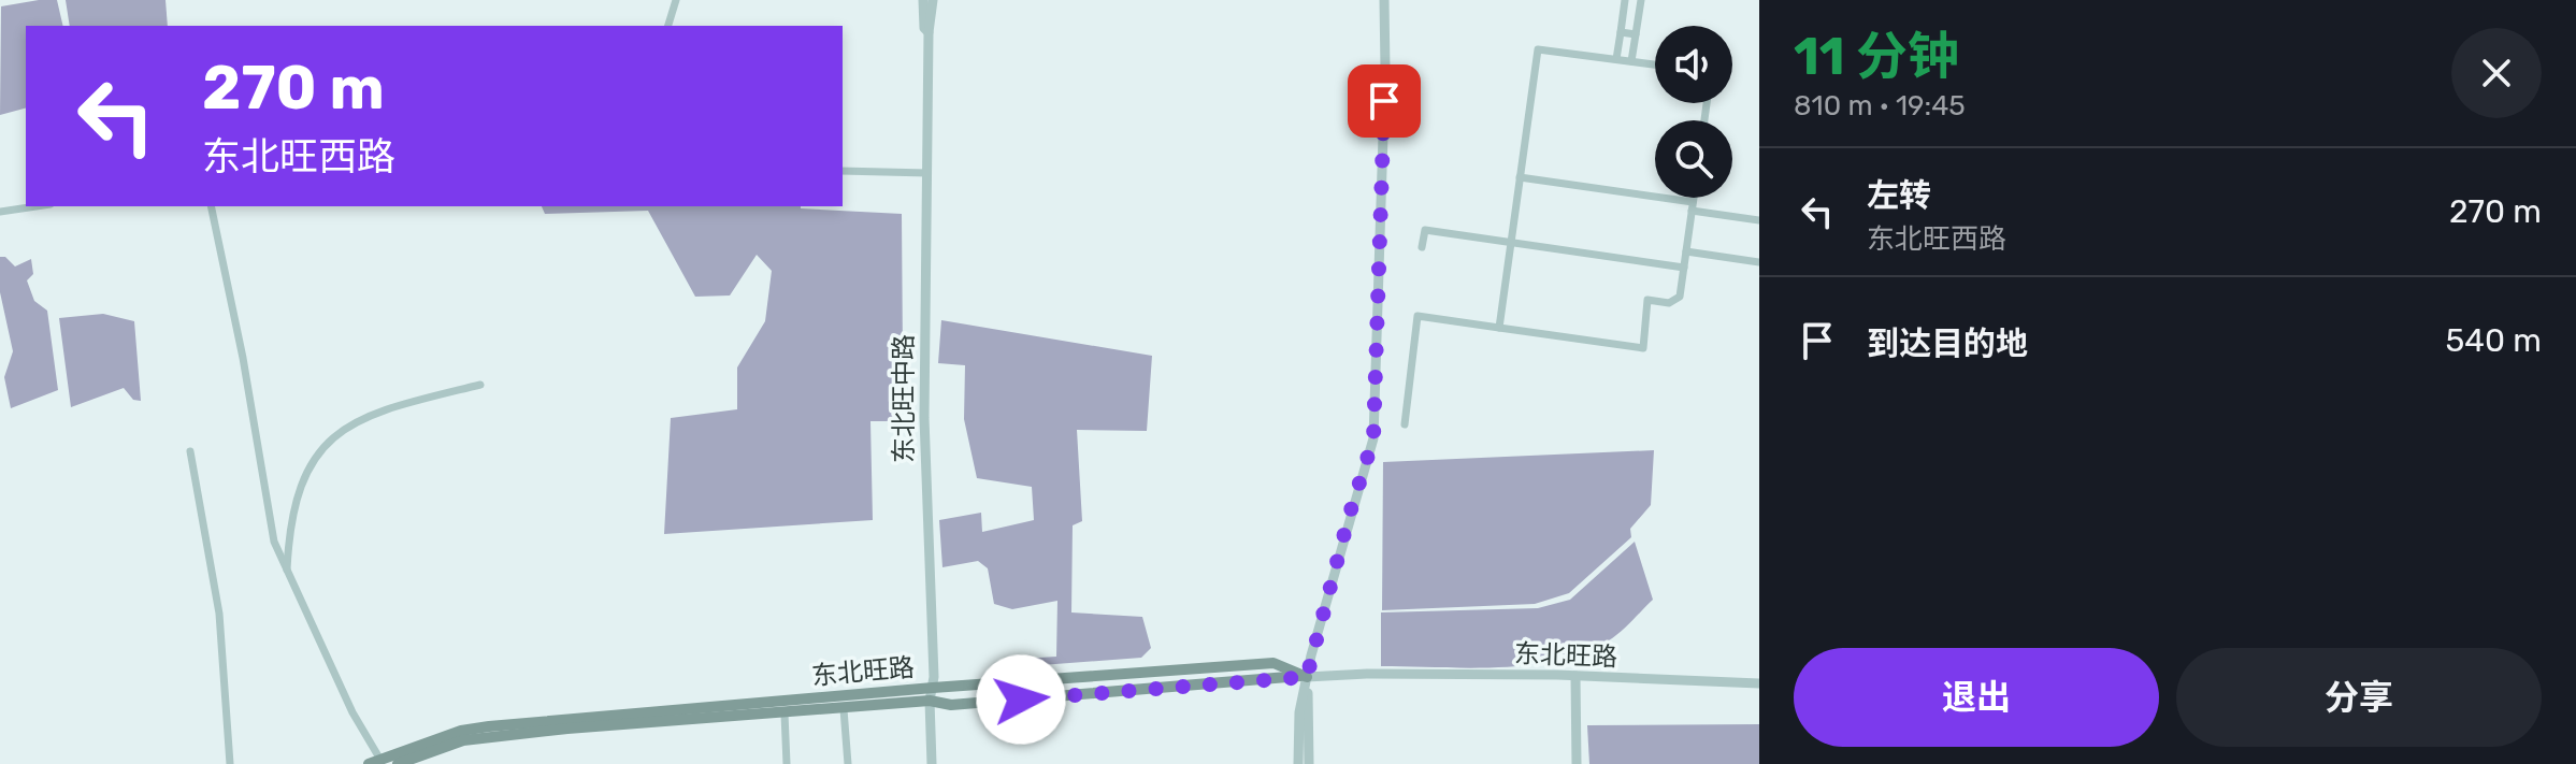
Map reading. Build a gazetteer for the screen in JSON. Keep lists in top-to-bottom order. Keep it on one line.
{"streets":{"main road":["东北旺路"],"street":["东北旺中路"]},"crossings":[["东北旺中路","东北旺路"]],"page":{"heading":["11 分钟","810 m · 19:45"],"turn":["270 m","东北旺西路"],"list":[{"name":"左转","note":"东北旺西路","value":"270 m"},{"name":"到达目的地","value":"540 m"}],"buttons":["退出","分享"]}}
